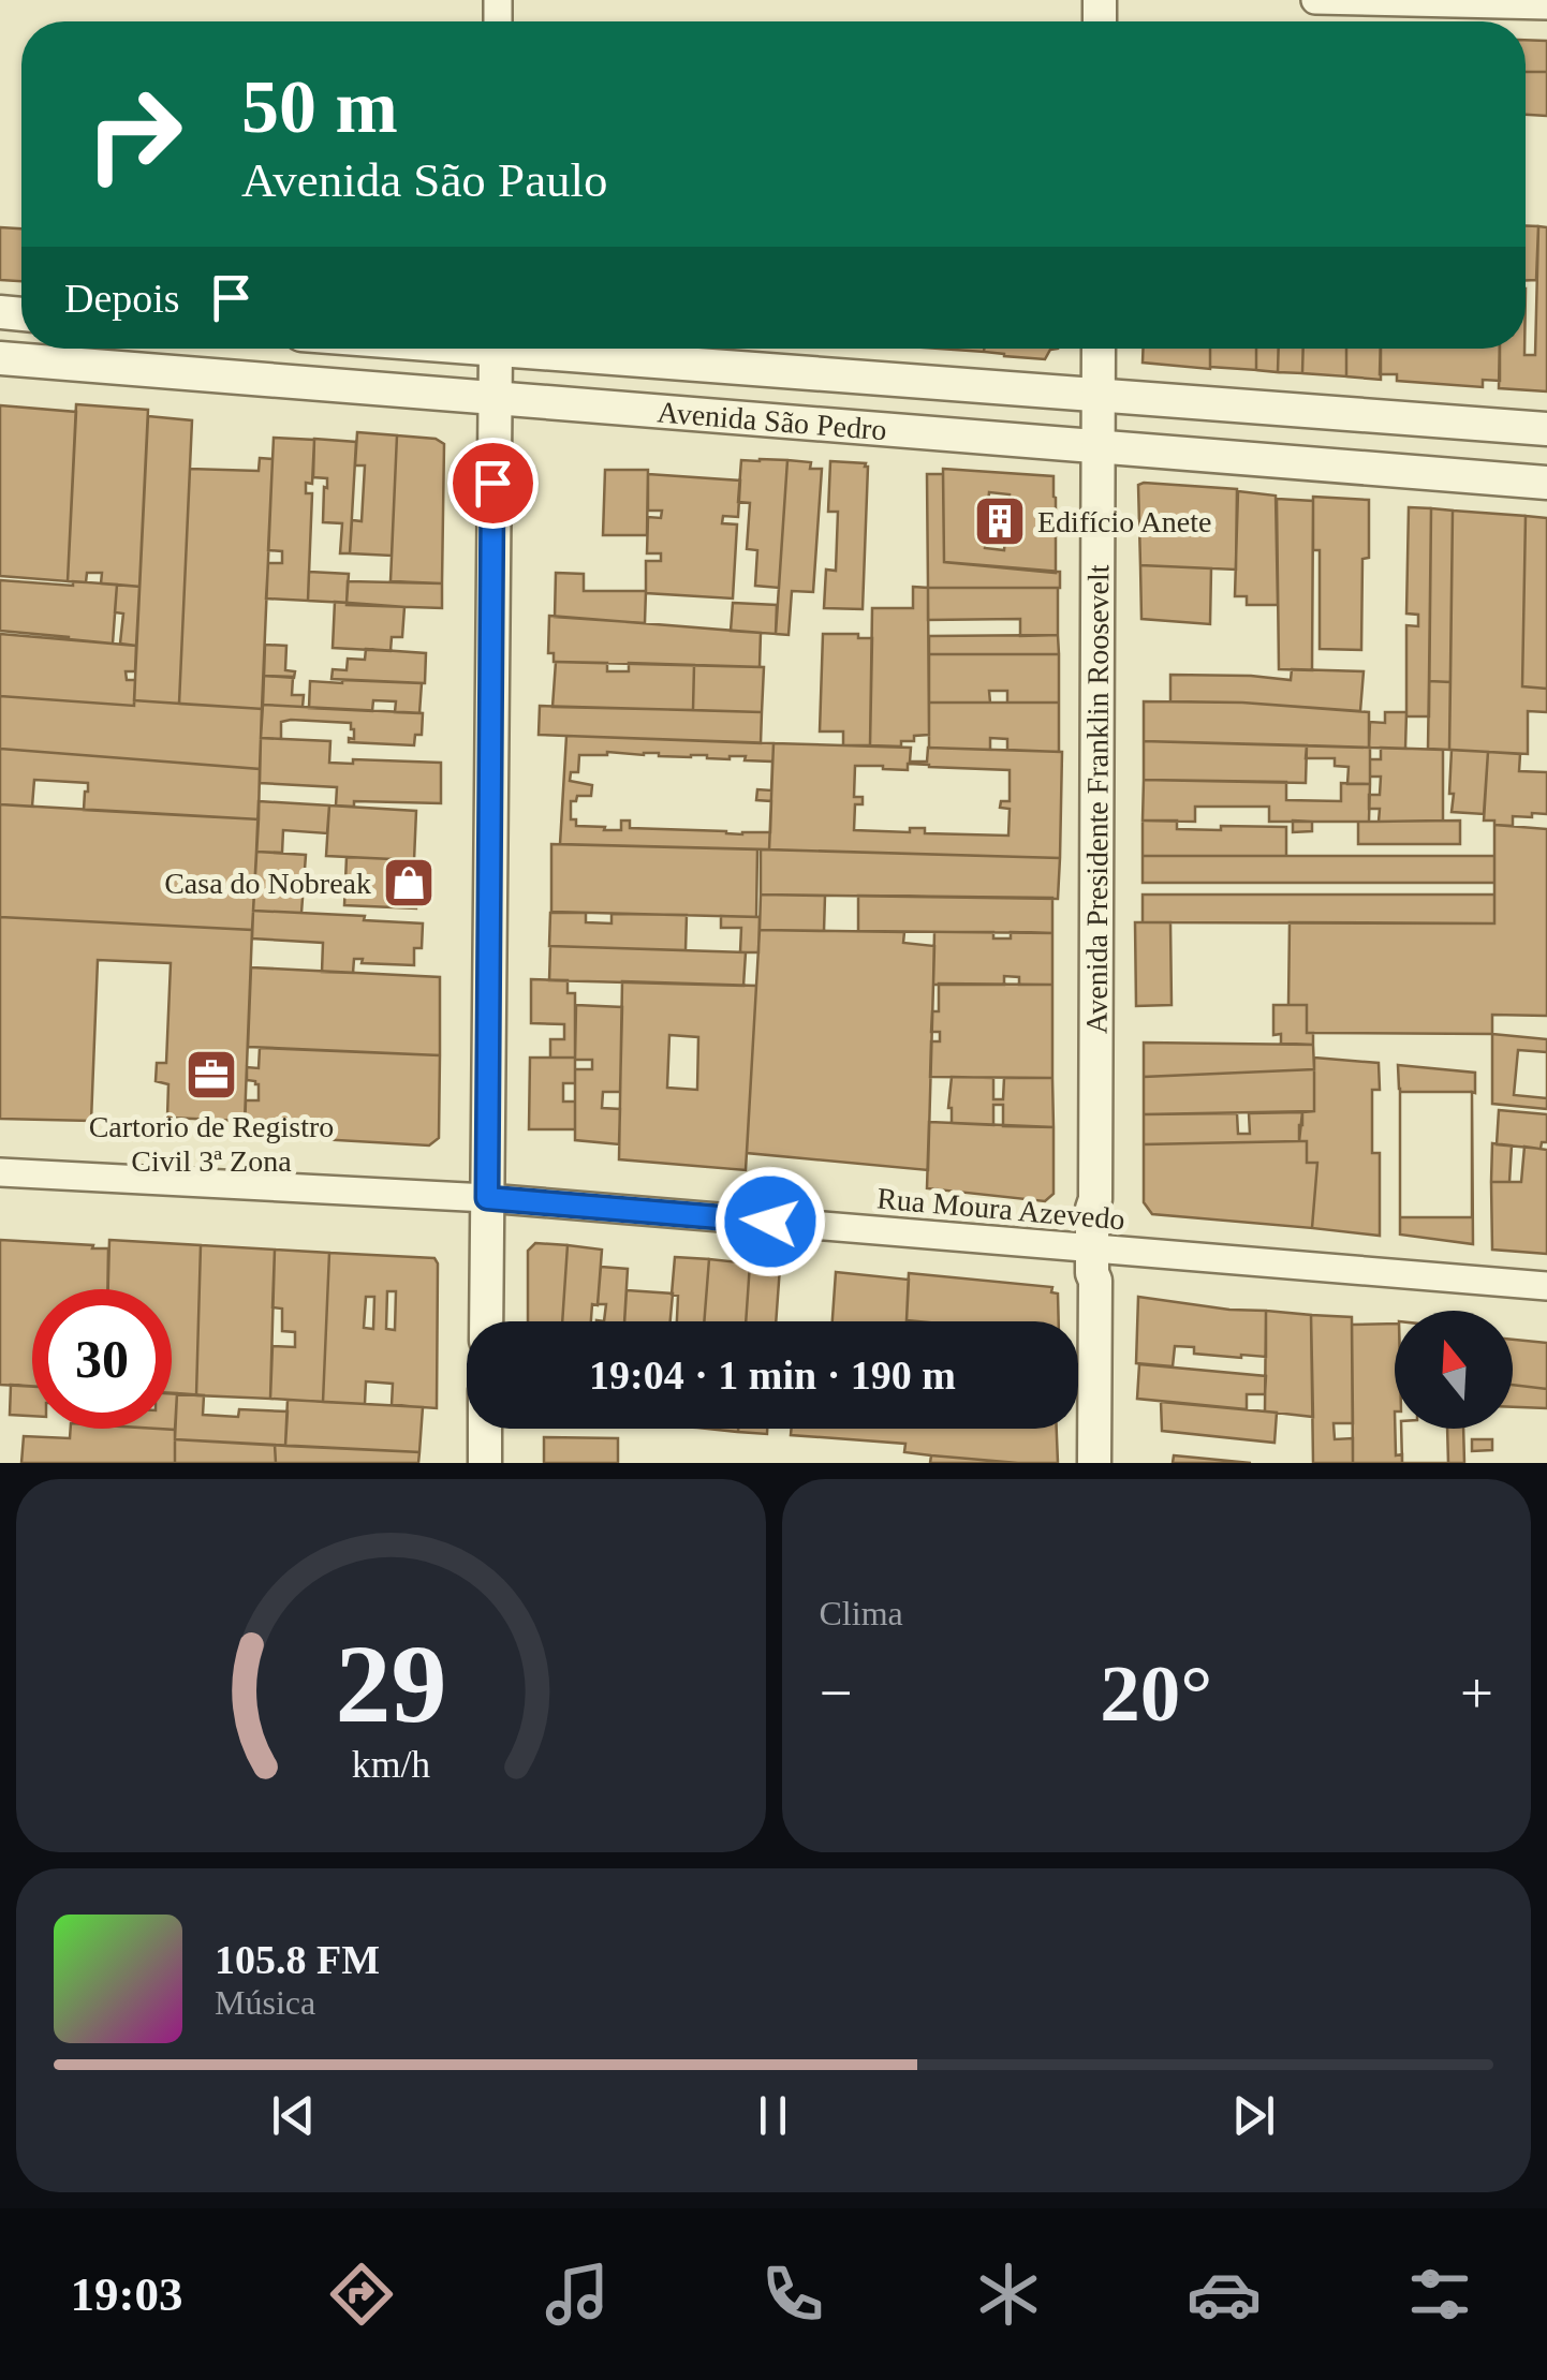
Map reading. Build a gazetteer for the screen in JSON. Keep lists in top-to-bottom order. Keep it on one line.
{"streets":{"street":["Avenida São Pedro","Avenida Presidente Franklin Roosevelt","Rua Moura Azevedo"]},"crossings":[["Avenida São Pedro","Avenida Presidente Franklin Roosevelt"],["Avenida Presidente Franklin Roosevelt","Rua Moura Azevedo"]],"places":{"building":["Edifício Anete"],"shop":["Casa do Nobreak"],"office":["Cartorio de Registro Civil 3ª Zona"]},"north":"top","page":{"turn":["50 m","Avenida São Paulo"],"then":"Depois","limit":"30","trip":"19:04 · 1 min · 190 m","tile":"Clima","heat":["−","20°","+"],"song":["105.8 FM","Música"],"tabs":"19:03","gauge":["29","km/h"]}}
